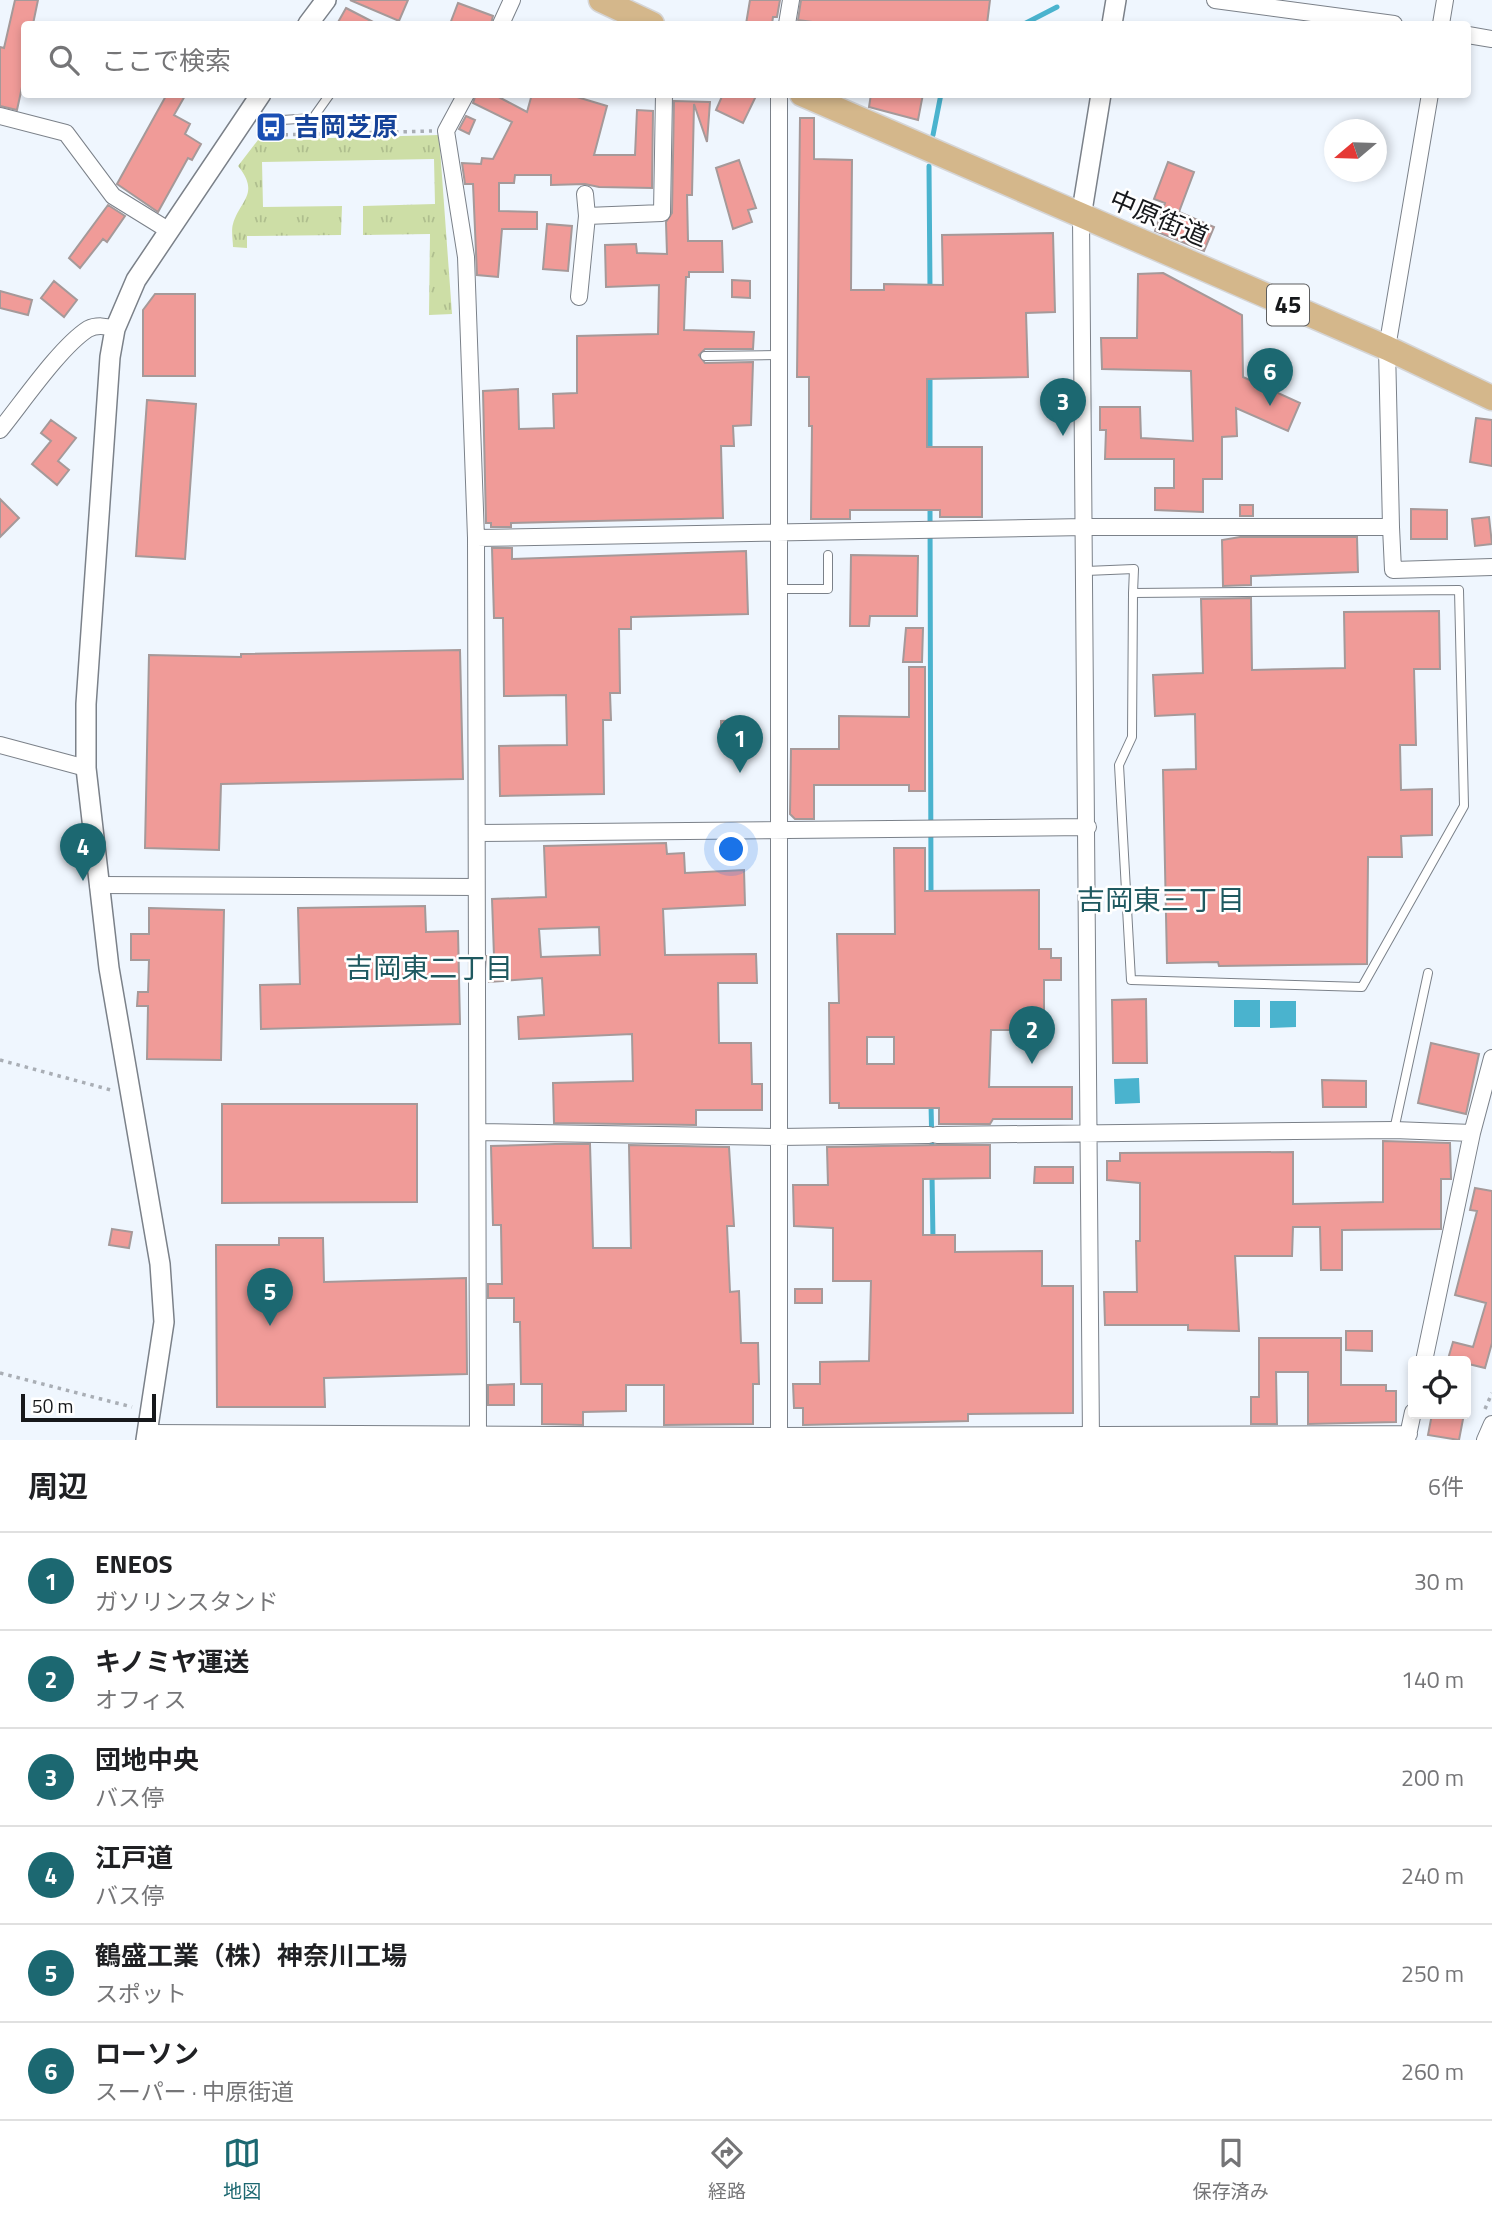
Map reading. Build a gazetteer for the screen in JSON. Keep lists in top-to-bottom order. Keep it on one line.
{"streets":{"main road":["中原街道","45"]},"districts":["吉岡東三丁目","吉岡東二丁目"],"places":{"bus stop":["吉岡芝原"]},"scale_bar":"50 m","north":"left","page":{"search":"ここで検索","pins":["6","3","1","4","2","5"],"scale":"50 m","heading":["周辺","6件"],"list":[{"mark":"1","name":"ENEOS","note":"ガソリンスタンド","value":"30 m"},{"mark":"2","name":"キノミヤ運送","note":"オフィス","value":"140 m"},{"mark":"3","name":"団地中央","note":"バス停","value":"200 m"},{"mark":"4","name":"江戸道","note":"バス停","value":"240 m"},{"mark":"5","name":"鶴盛工業（株）神奈川工場","note":"スポット","value":"250 m"},{"mark":"6","name":"ローソン","note":"スーパー · 中原街道","value":"260 m"}],"nav":["地図","経路","保存済み"]}}
